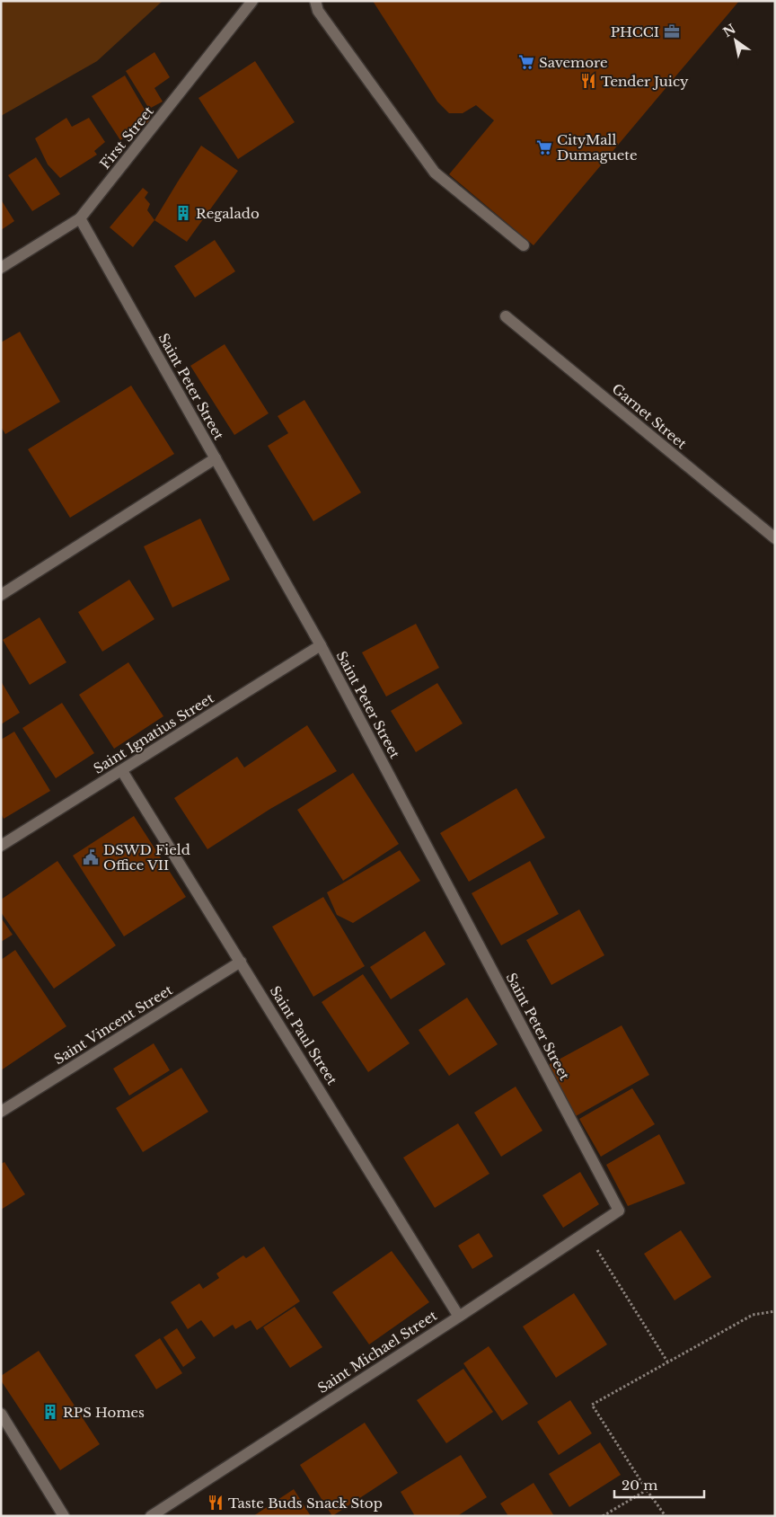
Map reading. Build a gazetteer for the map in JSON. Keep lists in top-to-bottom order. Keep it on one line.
{"streets":{"street":["First Street","Saint Peter Street","Garnet Street","Saint Ignatius Street","Saint Vincent Street","Saint Paul Street","Saint Michael Street"]},"crossings":[["First Street","Saint Peter Street"],["Saint Peter Street","Saint Ignatius Street"],["Saint Peter Street","Saint Michael Street"],["Saint Ignatius Street","Saint Paul Street"],["Saint Vincent Street","Saint Paul Street"],["Saint Paul Street","Saint Michael Street"]],"places":{"office":["PHCCI"],"supermarket":["Savemore","CityMall Dumaguete"],"restaurant":["Tender Juicy","Taste Buds Snack Stop"],"building":["Regalado","RPS Homes"],"public building":["DSWD Field Office VII"]},"scale_bar":"20 m","north":"top left"}
